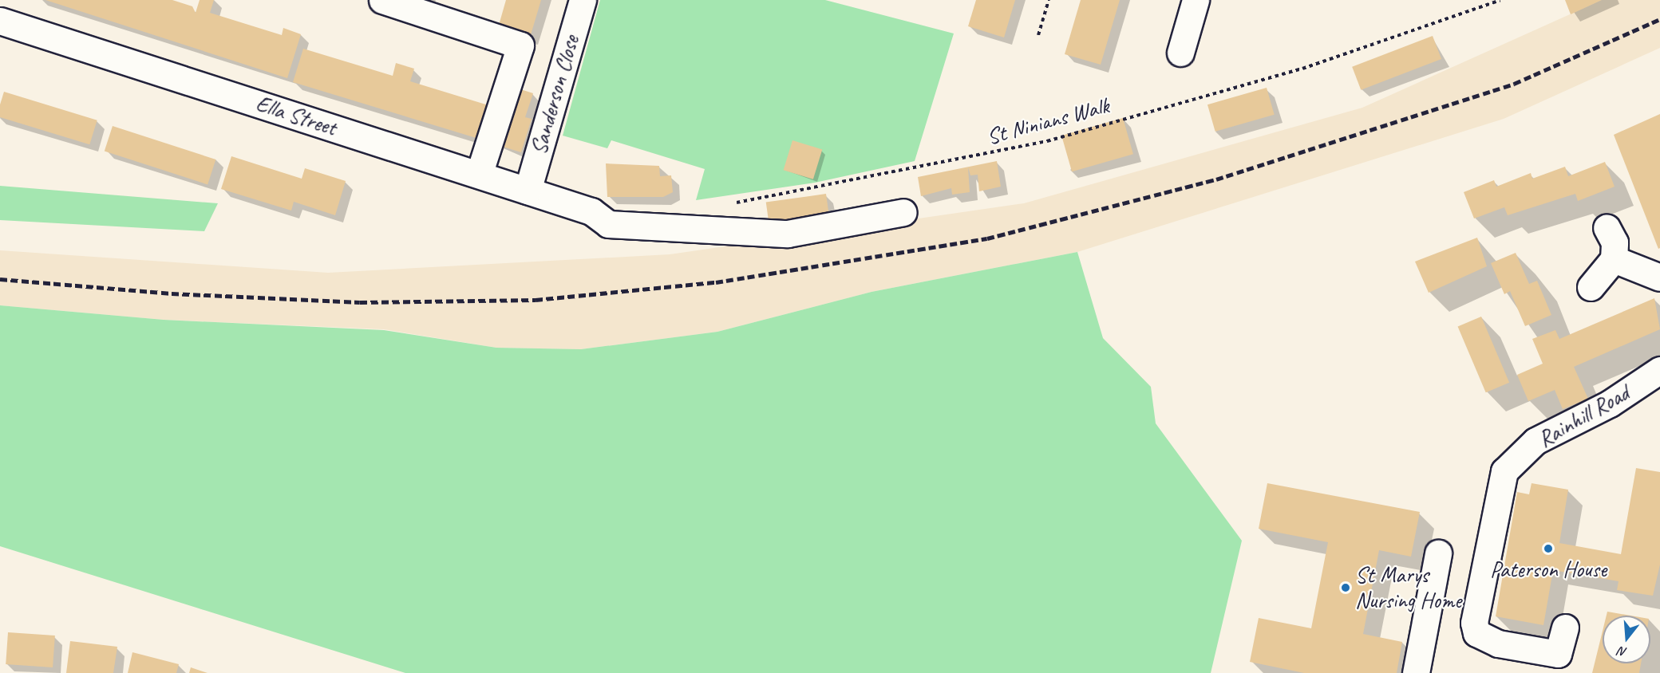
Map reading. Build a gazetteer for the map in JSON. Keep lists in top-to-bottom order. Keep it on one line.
{"streets":{"street":["Sanderson Close","Ella Street","Rainhill Road"],"path":["St Ninians Walk"]},"crossings":[["Sanderson Close","Ella Street"]],"places":["Paterson House","St Marys Nursing Home"],"north":"bottom"}
